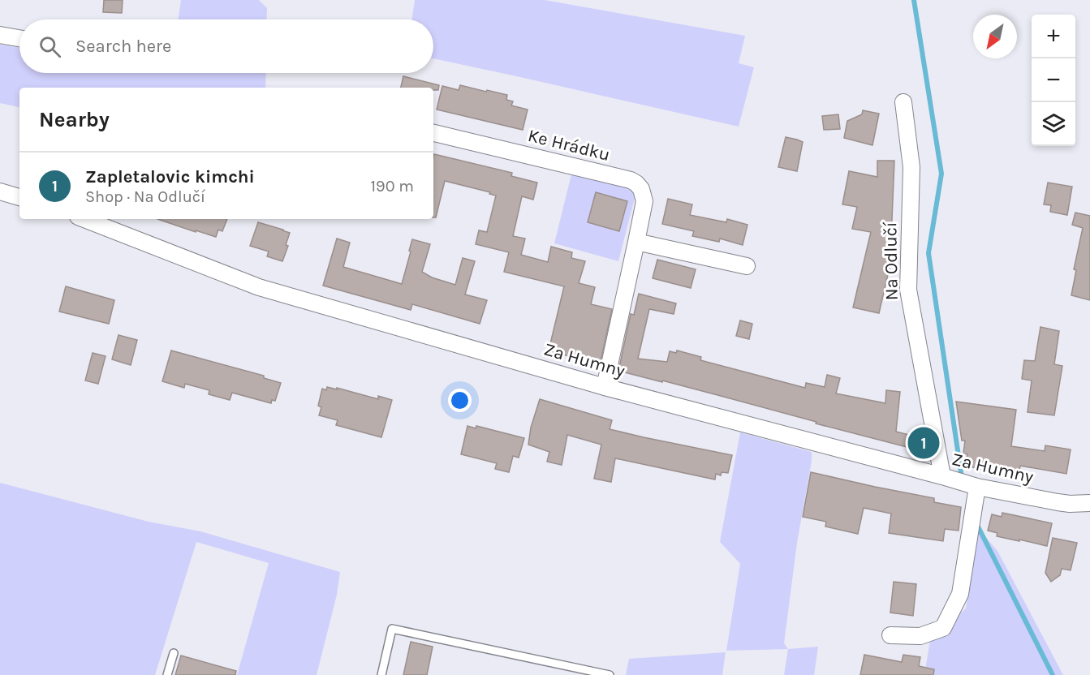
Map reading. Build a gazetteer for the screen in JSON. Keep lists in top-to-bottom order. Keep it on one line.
{"streets":{"street":["Ke Hrádku","Na Odlučí","Za Humny"]},"crossings":[["Ke Hrádku","Za Humny"],["Na Odlučí","Za Humny"]],"north":"bottom left","page":{"map_buttons":["+","−"],"search":"Search here","heading":"Nearby","list":[{"mark":"1","name":"Zapletalovic kimchi","note":"Shop · Na Odlučí","value":"190 m"}],"pins":"1"}}
